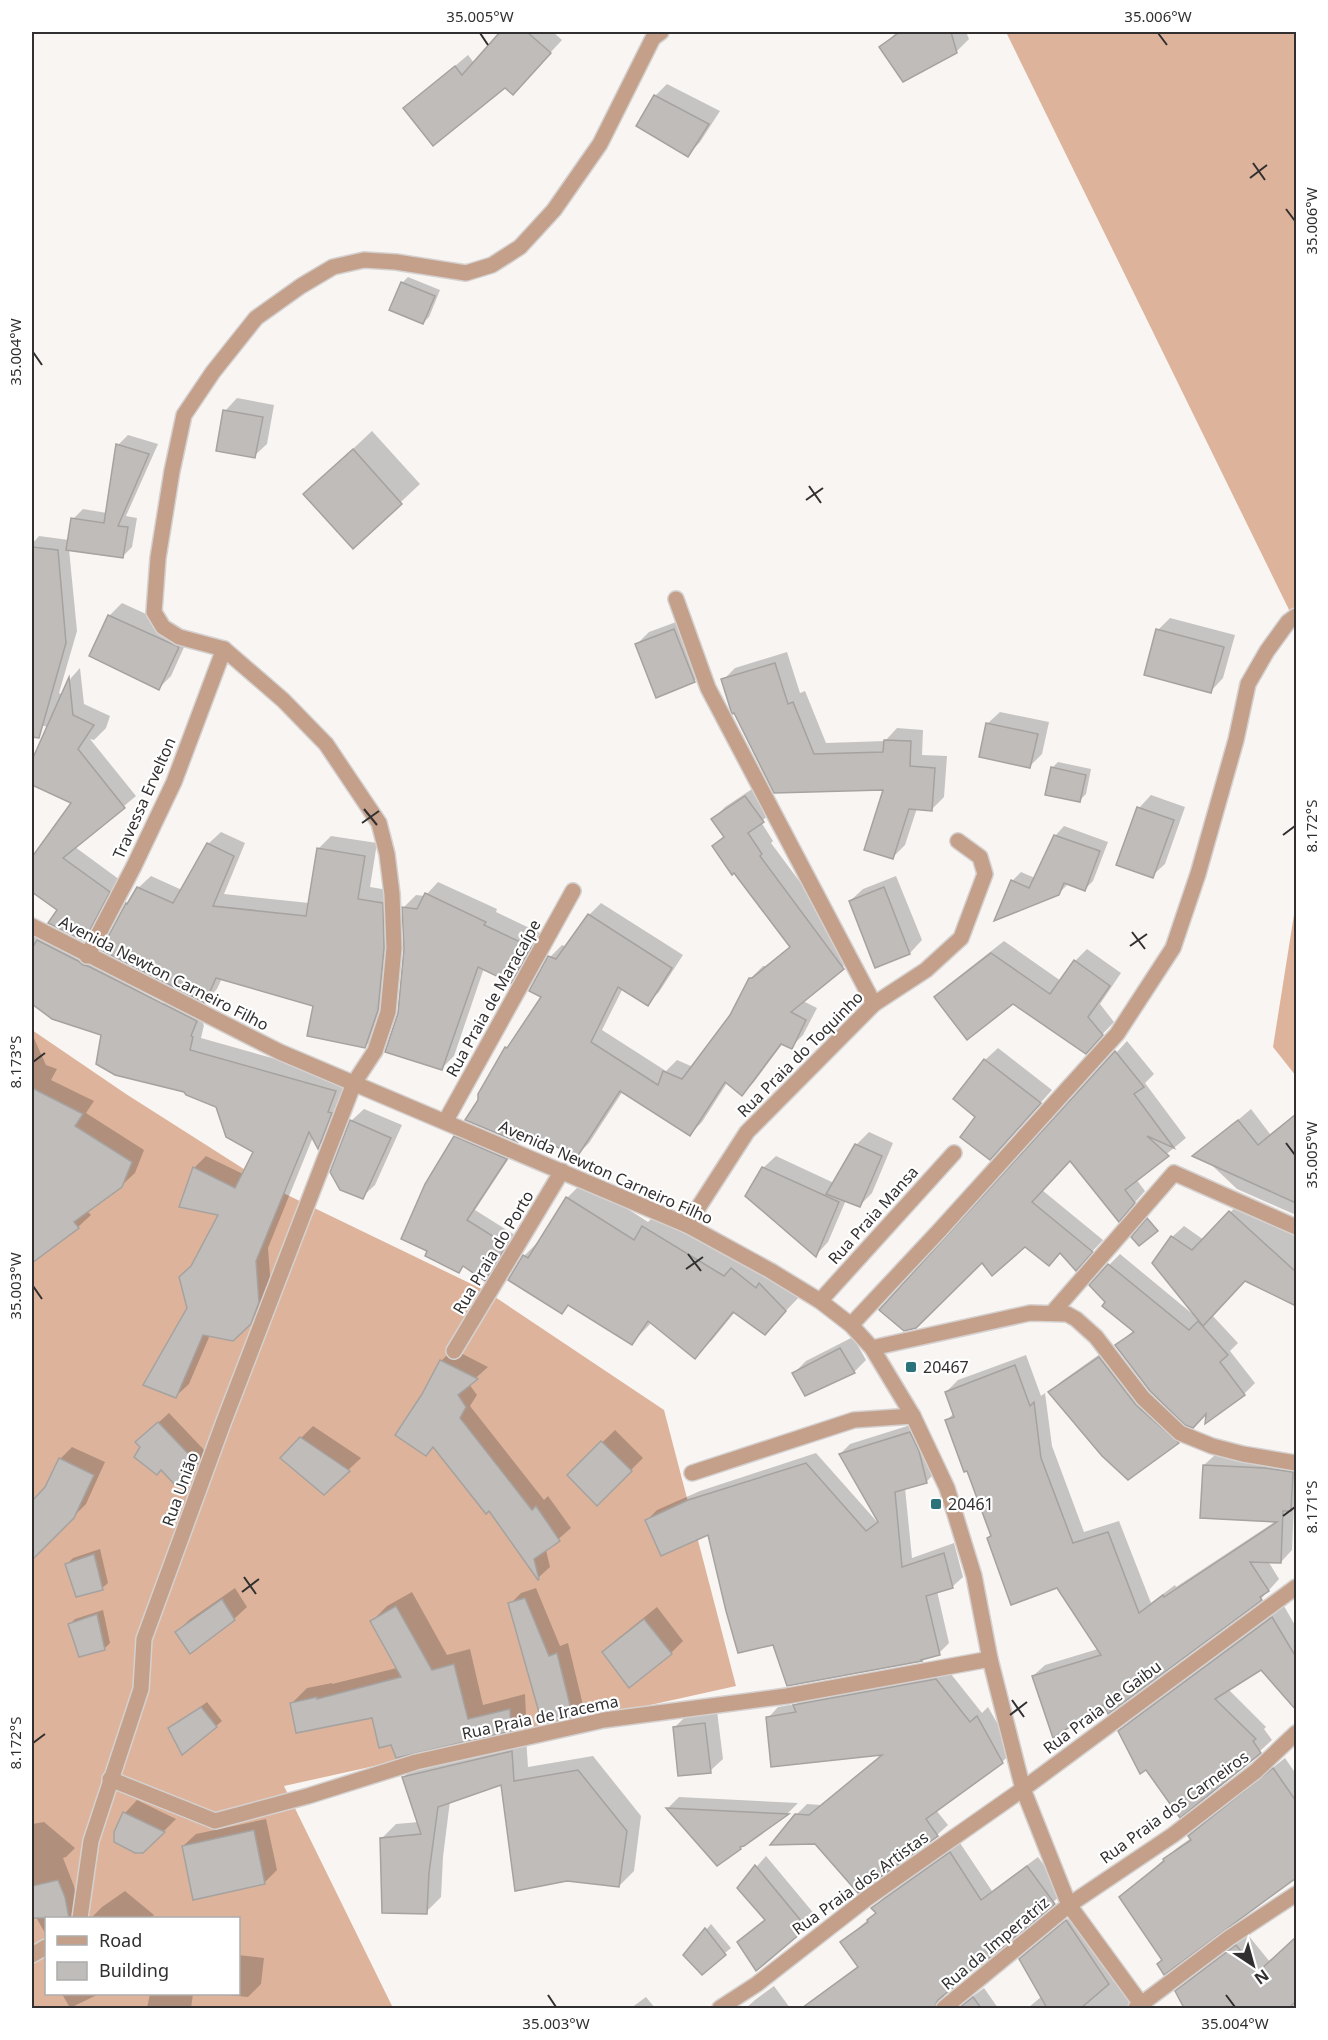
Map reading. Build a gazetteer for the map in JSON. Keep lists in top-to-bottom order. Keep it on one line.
{"streets":{"street":["Travessa Ervelton","Avenida Newton Carneiro Filho","Rua Praia de Maracaípe","Rua Praia do Toquinho","Rua Praia Mansa","Rua Praia do Porto","Rua União","Rua Praia de Gaibu","Rua Praia de Iracema","Rua Praia dos Carneiros","Rua Praia dos Artistas","Rua da Imperatriz"]},"crossings":[["Travessa Ervelton","Avenida Newton Carneiro Filho"],["Travessa Ervelton","Rua União"],["Avenida Newton Carneiro Filho","Rua Praia de Maracaípe"],["Avenida Newton Carneiro Filho","Rua Praia do Toquinho"],["Avenida Newton Carneiro Filho","Rua Praia Mansa"],["Avenida Newton Carneiro Filho","Rua Praia do Porto"],["Avenida Newton Carneiro Filho","Rua União"],["Avenida Newton Carneiro Filho","Rua Praia de Gaibu"],["Avenida Newton Carneiro Filho","Rua Praia de Iracema"],["Avenida Newton Carneiro Filho","Rua Praia dos Carneiros"],["Avenida Newton Carneiro Filho","Rua Praia dos Artistas"],["Avenida Newton Carneiro Filho","Rua da Imperatriz"],["Rua União","Rua Praia de Iracema"],["Rua Praia de Gaibu","Rua Praia dos Artistas"],["Rua Praia dos Carneiros","Rua da Imperatriz"]],"places":{"transit":["20467","20461"]},"legend":["Road","Building"],"north":"bottom right","coordinates":["35.005°W","35.006°W","35.004°W","8.172°S","8.173°S","35.003°W","8.171°S"]}
